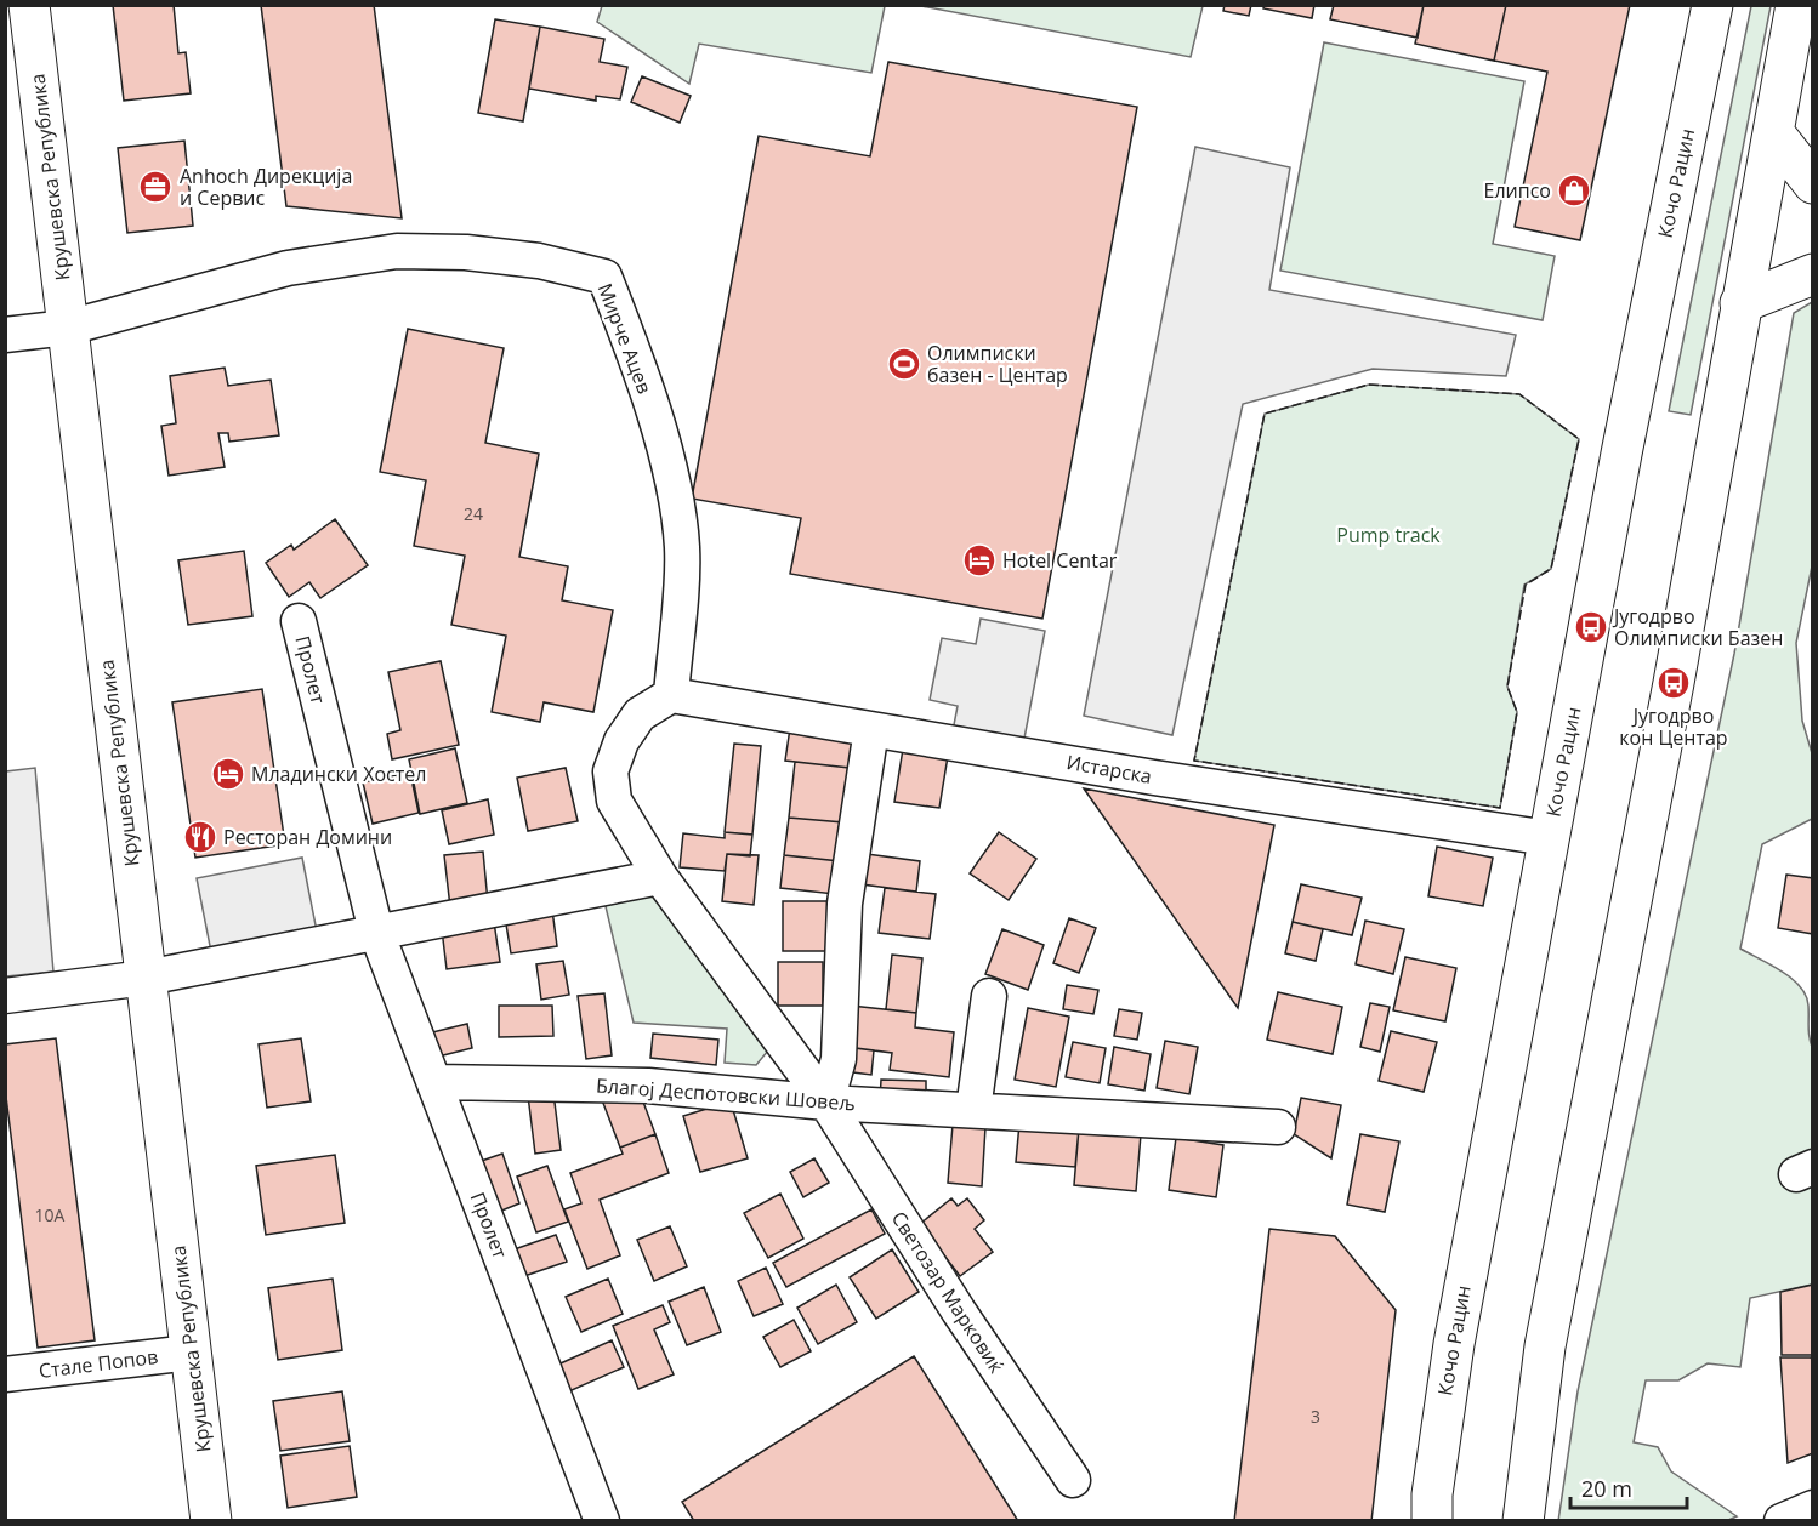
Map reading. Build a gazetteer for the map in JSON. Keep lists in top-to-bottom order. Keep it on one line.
{"streets":{"street":["Крушевска Република","Кочо Рацин","Мирче Ацев","Пролет","Истарска","Благој Деспотовски Шовељ","Светозар Марковиќ","Стале Попов"]},"crossings":[["Крушевска Република","Мирче Ацев"],["Крушевска Република","Стале Попов"],["Кочо Рацин","Истарска"],["Мирче Ацев","Истарска"],["Пролет","Благој Деспотовски Шовељ"],["Благој Деспотовски Шовељ","Светозар Марковиќ"]],"parks":["Pump track"],"places":{"office":["Anhoch Дирекција и Сервис"],"shop":["Елипсо"],"sports":["Олимписки базен - Центар"],"hotel":["Hotel Centar","Младински Хостел"],"bus stop":["Југодрво Олимписки Базен","Југодрво кон Центар"],"restaurant":["Ресторан Домини"]},"house_numbers":["24","10A","3"],"scale_bar":"20 m"}
